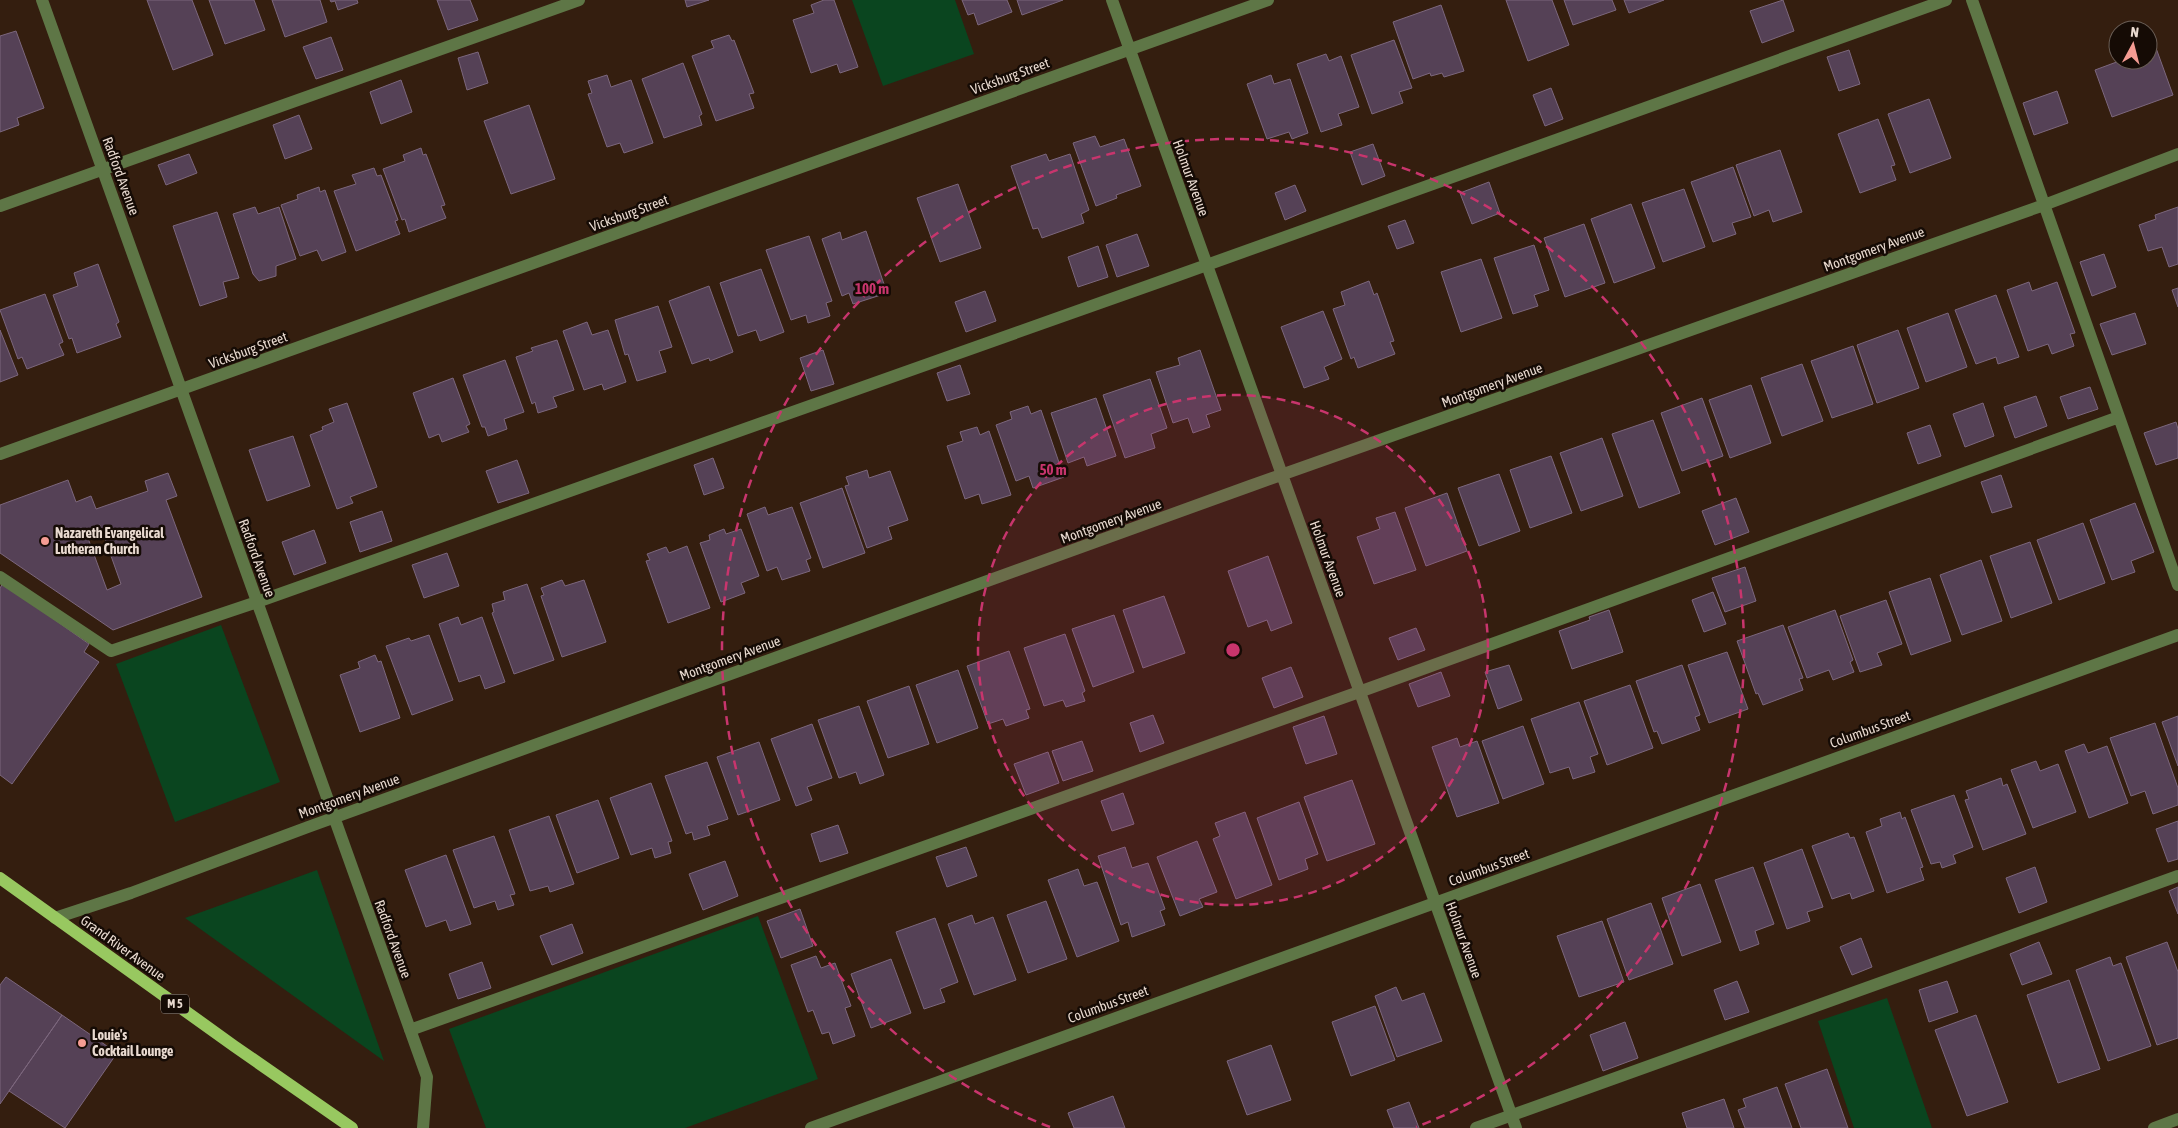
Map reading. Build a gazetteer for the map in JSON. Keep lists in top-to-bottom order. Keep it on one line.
{"streets":{"main road":["Grand River Avenue","M 5"],"street":["Vicksburg Street","Radford Avenue","Holmur Avenue","Montgomery Avenue","Columbus Street"]},"crossings":[["Vicksburg Street","Radford Avenue"],["Vicksburg Street","Holmur Avenue"],["Radford Avenue","Montgomery Avenue"],["Holmur Avenue","Montgomery Avenue"],["Holmur Avenue","Columbus Street"],["Montgomery Avenue","Grand River Avenue"]],"places":["Nazareth Evangelical Lutheran Church","Louie's Cocktail Lounge"],"north":"top","rings":["100 m","50 m"]}
